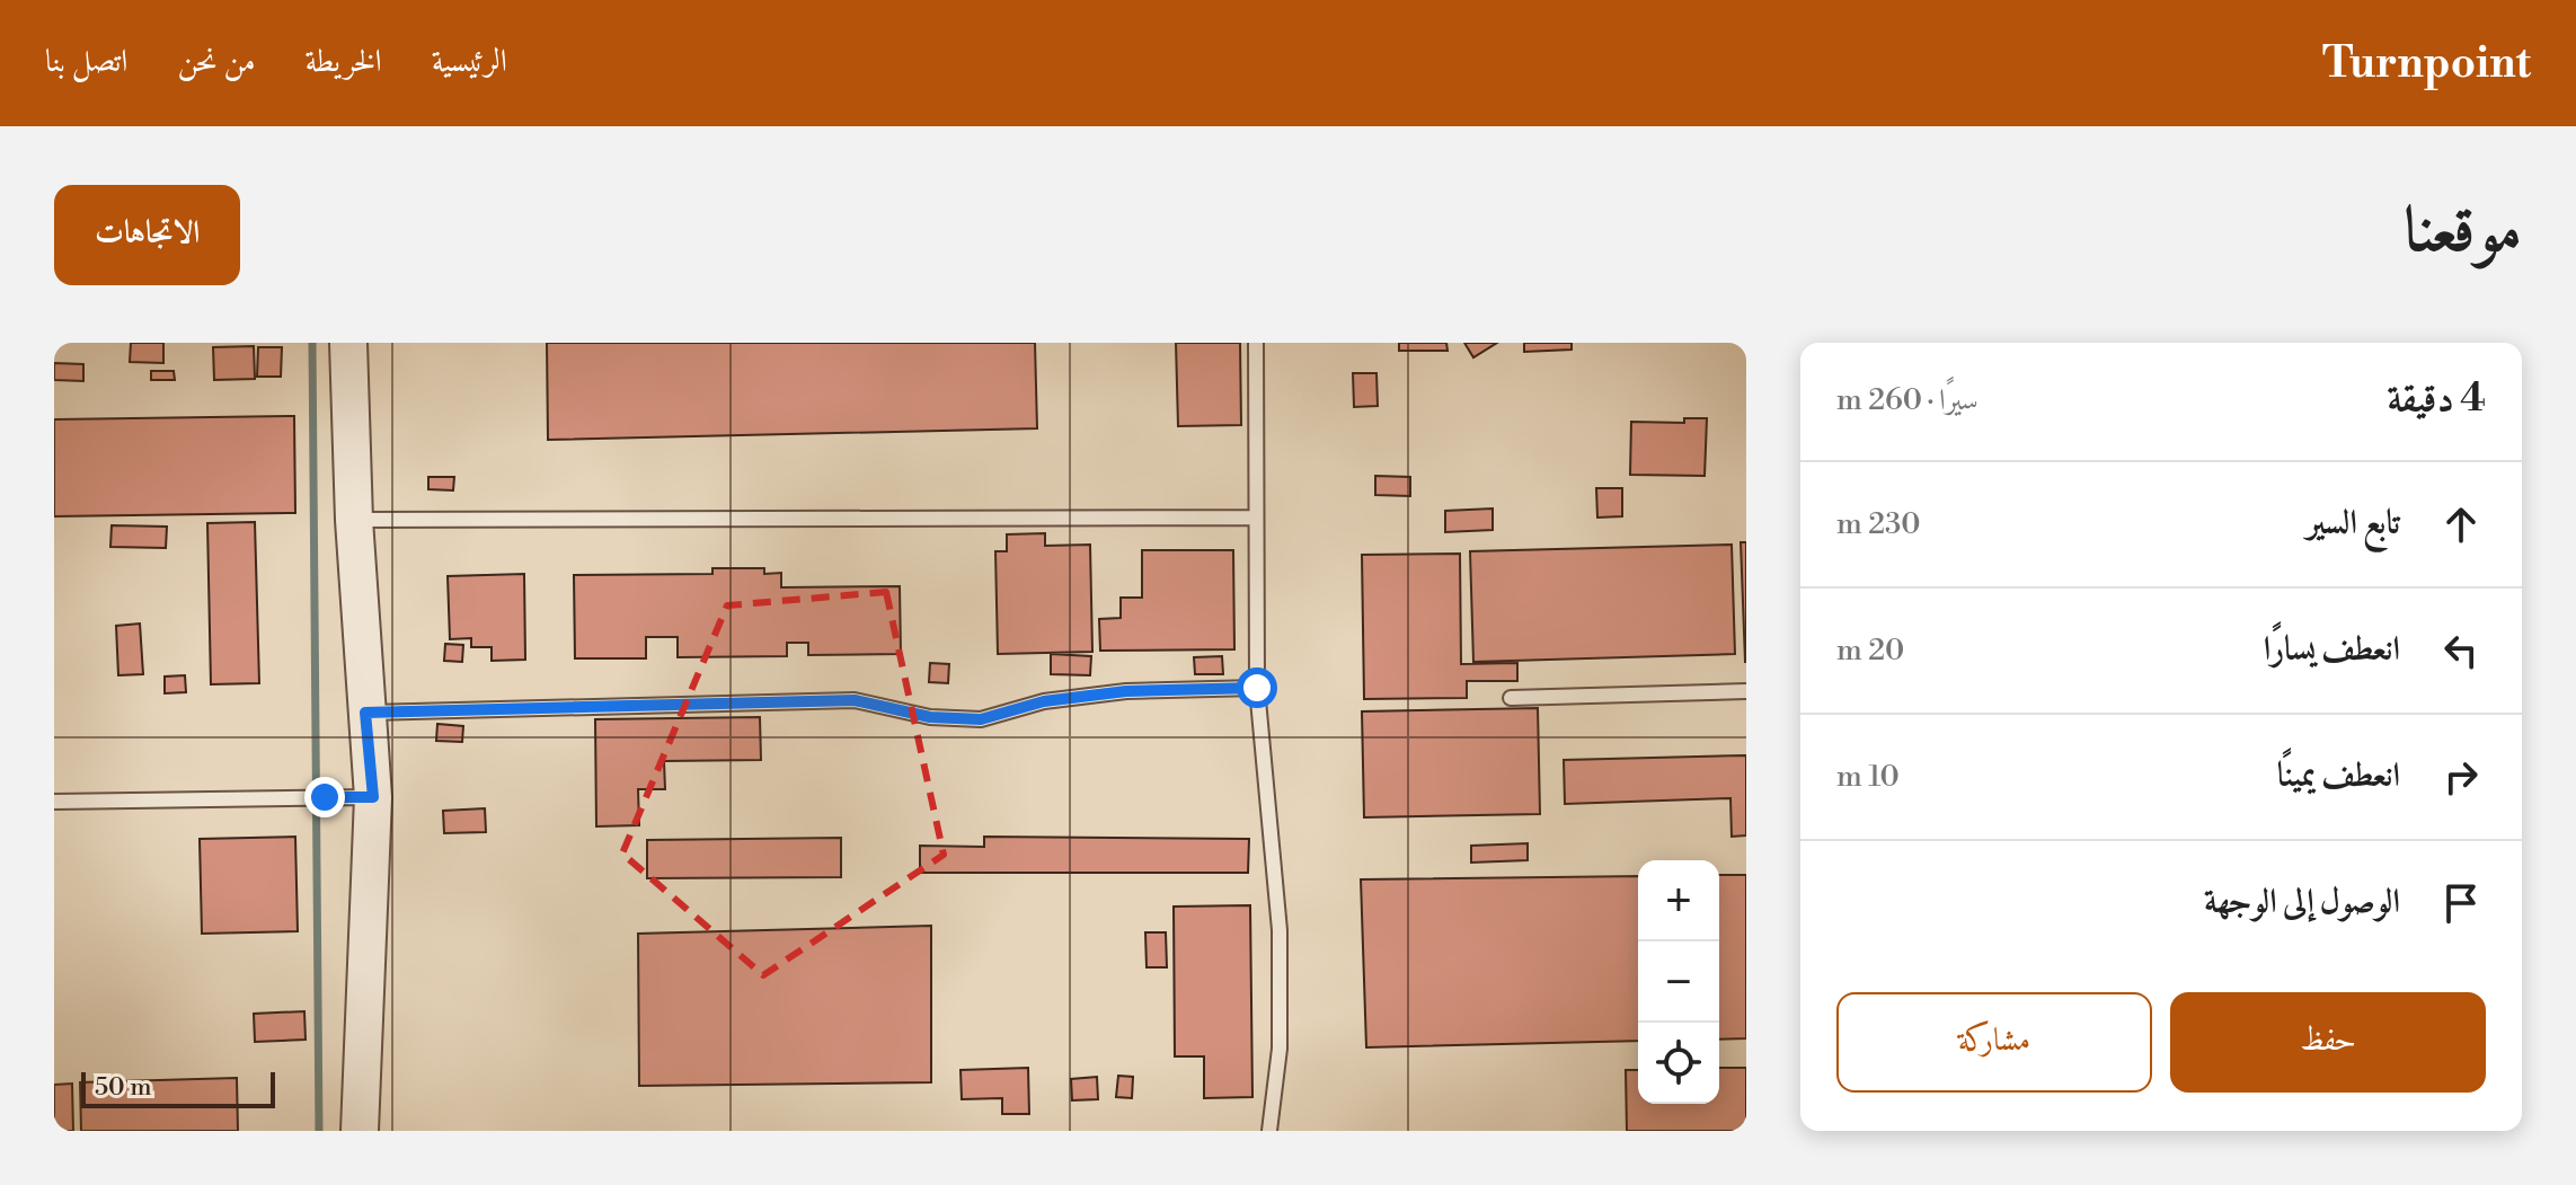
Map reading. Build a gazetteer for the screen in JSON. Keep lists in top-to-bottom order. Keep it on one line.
{"scale_bar":"50 m","page":{"header":"Turnpoint","nav":["الرئيسية","الخريطة","من نحن","اتصل بنا"],"title":"موقعنا","buttons":["الاتجاهات",["حفظ","مشاركة"]],"heading":["4 دقيقة","سيرًا · 260 m"],"list":[["تابع السير","230 m"],["انعطف يسارًا","20 m"],["انعطف يمينًا","10 m"],"الوصول إلى الوجهة"],"map_buttons":["+","−"],"scale":"50 m"}}
